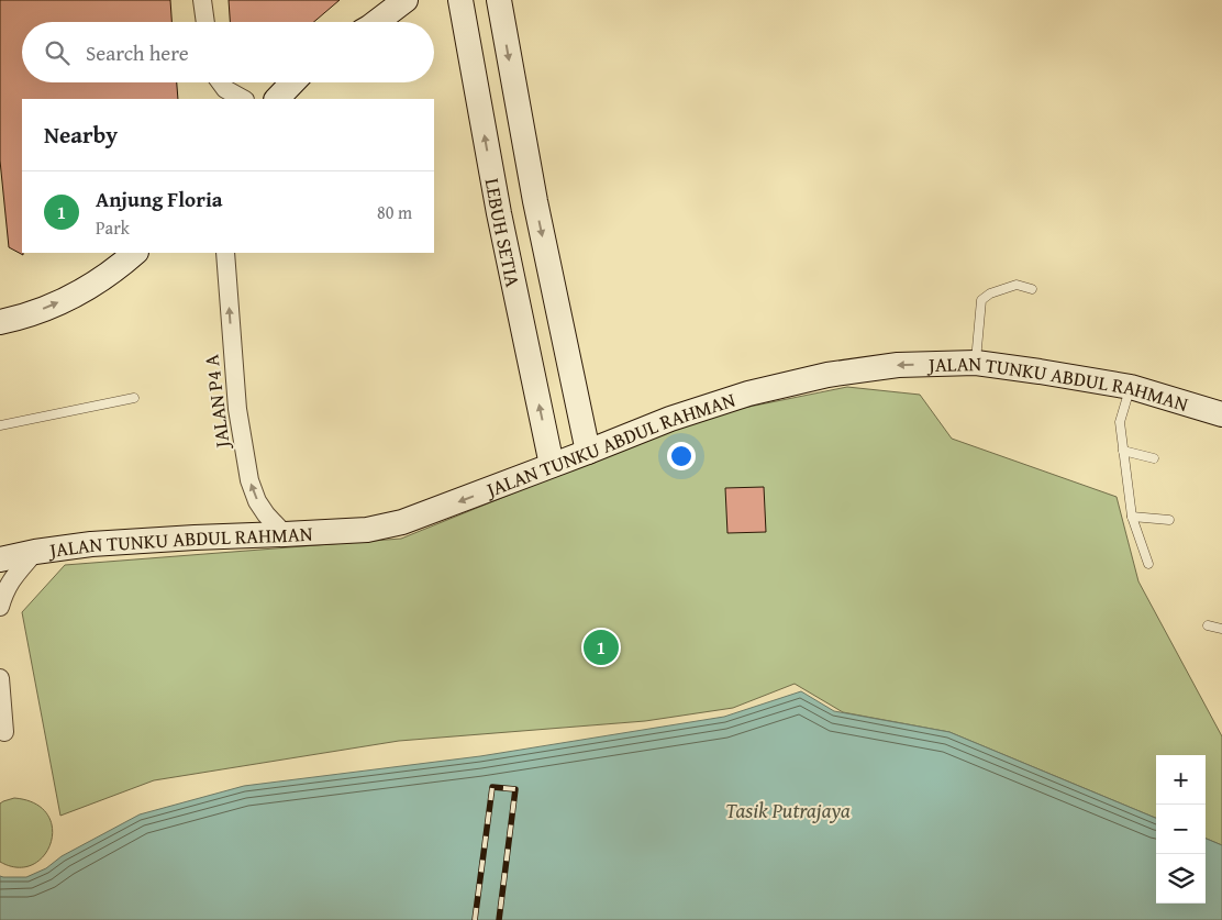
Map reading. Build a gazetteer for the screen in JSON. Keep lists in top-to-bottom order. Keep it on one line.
{"streets":{"street":["LEBUH SETIA","JALAN TUNKU ABDUL RAHMAN","JALAN P4 A"]},"crossings":[["LEBUH SETIA","JALAN TUNKU ABDUL RAHMAN"],["JALAN TUNKU ABDUL RAHMAN","JALAN P4 A"]],"one_way":["JALAN TUNKU ABDUL RAHMAN","JALAN P4 A"],"water":["Tasik Putrajaya"],"page":{"search":"Search here","heading":"Nearby","list":[{"mark":"1","name":"Anjung Floria","note":"Park","value":"80 m"}],"pins":"1","map_buttons":["+","−"]}}
